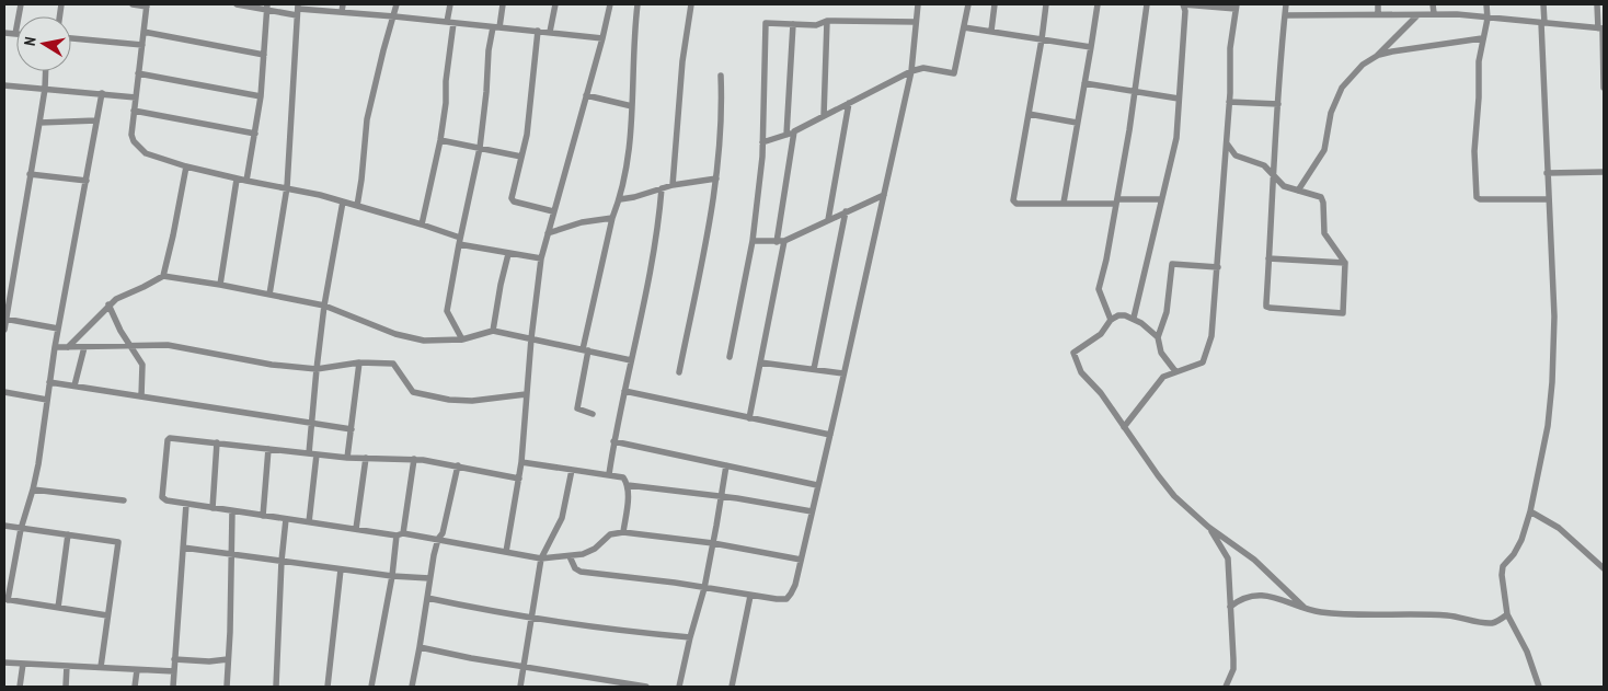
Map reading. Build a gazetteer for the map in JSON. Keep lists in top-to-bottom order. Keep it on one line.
{"north":"left"}
